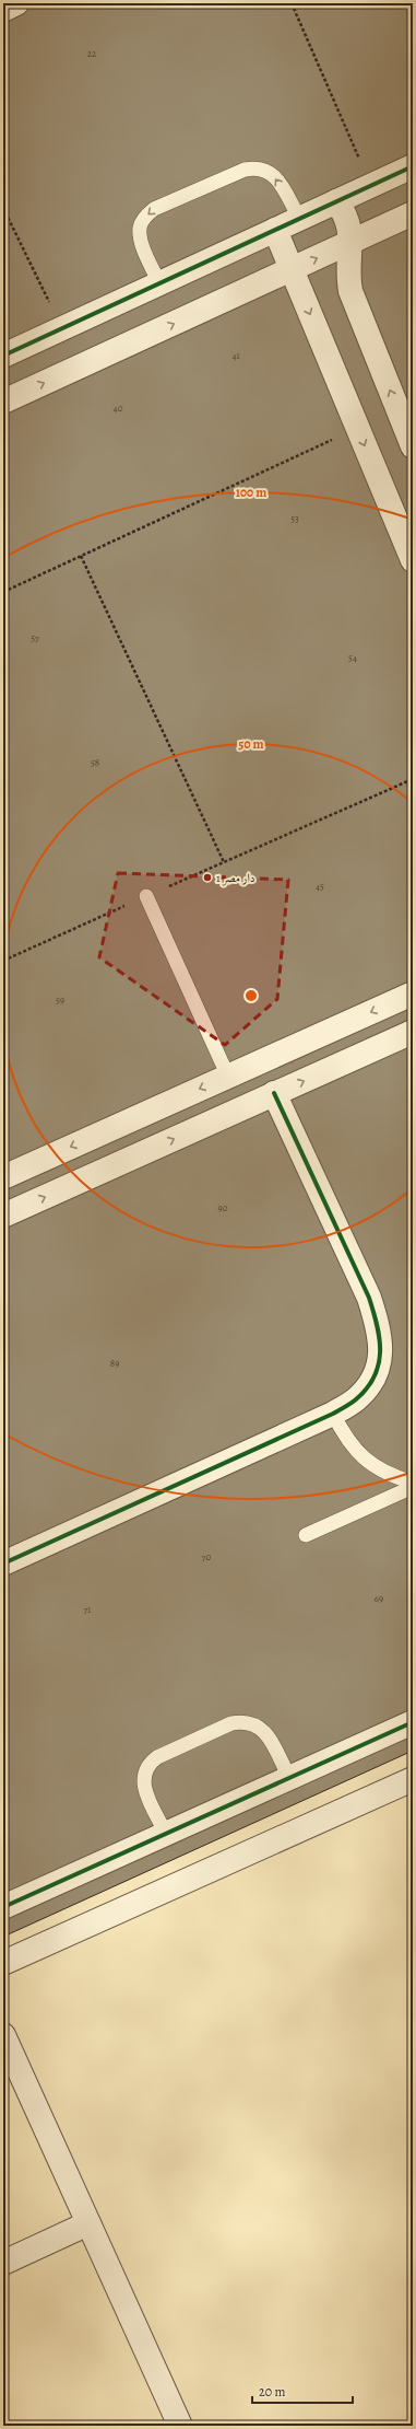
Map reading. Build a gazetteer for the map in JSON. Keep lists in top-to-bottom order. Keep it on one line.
{"places":["دار مصر 1"],"house_numbers":["22","41","40","53","57","54","58","45","59","90","89","70","69","71"],"scale_bar":"20 m","rings":["100 m","50 m"]}
